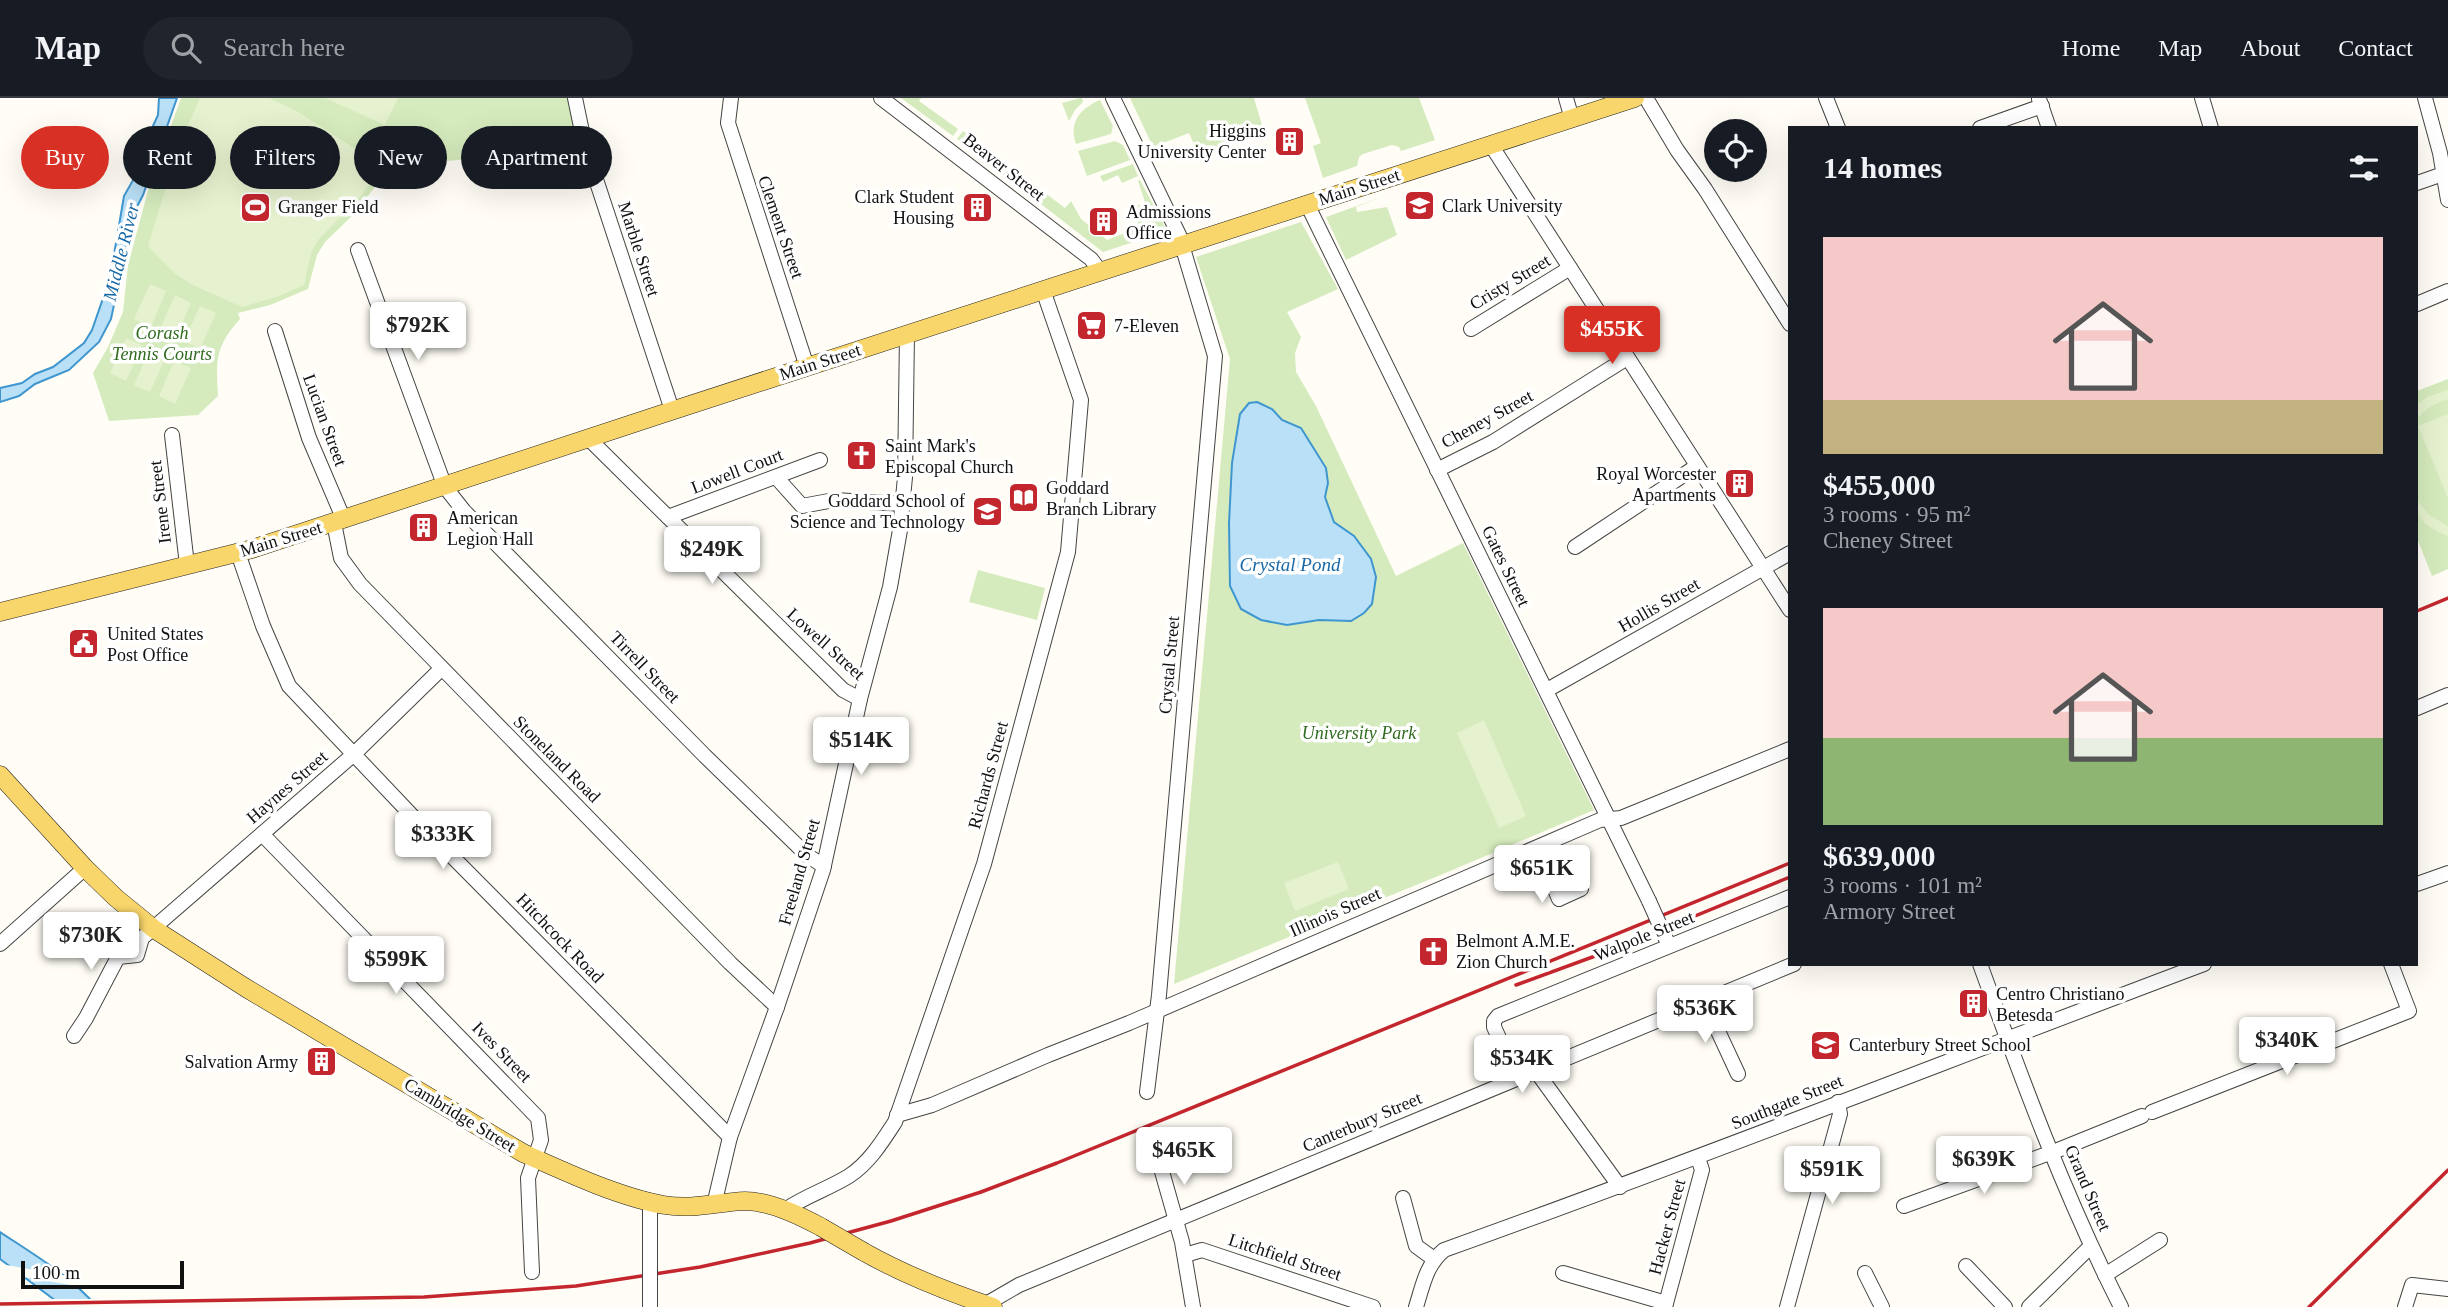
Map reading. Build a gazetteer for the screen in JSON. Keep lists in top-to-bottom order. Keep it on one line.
{"streets":{"main road":["Main Street","Cambridge Street"],"street":["Beaver Street","Clement Street","Marble Street","Cristy Street","Cheney Street","Lucian Street","Lowell Court","Irene Street","Gates Street","Hollis Street","Lowell Street","Crystal Street","Tirrell Street","Stoneland Road","Richards Street","Haynes Street","Freeland Street","Illinois Street","Walpole Street","Hitchcock Road","Ives Street","Southgate Street","Canterbury Street","Grand Street","Hacker Street","Litchfield Street"]},"crossings":[["Beaver Street","Main Street"],["Main Street","Clement Street"],["Main Street","Marble Street"],["Main Street","Lucian Street"],["Main Street","Irene Street"],["Main Street","Gates Street"],["Main Street","Lowell Street"],["Main Street","Crystal Street"],["Main Street","Tirrell Street"],["Main Street","Stoneland Road"],["Main Street","Richards Street"],["Main Street","Freeland Street"],["Main Street","Hitchcock Road"],["Cheney Street","Gates Street"],["Lucian Street","Stoneland Road"],["Lowell Court","Lowell Street"],["Gates Street","Hollis Street"],["Gates Street","Illinois Street"],["Gates Street","Walpole Street"],["Lowell Street","Freeland Street"],["Crystal Street","Illinois Street"],["Tirrell Street","Freeland Street"],["Stoneland Road","Haynes Street"],["Stoneland Road","Freeland Street"],["Richards Street","Illinois Street"],["Richards Street","Cambridge Street"],["Haynes Street","Hitchcock Road"],["Haynes Street","Ives Street"],["Haynes Street","Cambridge Street"],["Freeland Street","Hitchcock Road"],["Freeland Street","Cambridge Street"],["Walpole Street","Canterbury Street"],["Ives Street","Cambridge Street"],["Southgate Street","Grand Street"],["Southgate Street","Hacker Street"],["Cambridge Street","Canterbury Street"]],"water":["Middle River","Crystal Pond"],"parks":["Corash Tennis Courts","University Park"],"places":{"building":["Higgins University Center","Clark Student Housing","Admissions Office","Royal Worcester Apartments","American Legion Hall","Centro Christiano Betesda","Salvation Army"],"school or university":["Clark University","Goddard School of Science and Technology","Canterbury Street School"],"sports":["Granger Field"],"supermarket":["7-Eleven"],"church":["Saint Mark's Episcopal Church","Belmont A.M.E. Zion Church"],"library":["Goddard Branch Library"],"public building":["United States Post Office"]},"scale_bar":"100 m","page":{"header":"Map","search":"Search here","nav":["Home","Map","About","Contact"],"chip":["Buy","Rent","Filters","New","Apartment"],"heading":"14 homes","list":[{"name":"$455,000","note":"3 rooms · 95 m² · Cheney Street"},{"name":"$639,000","note":"3 rooms · 101 m² · Armory Street"}],"price":["$792K","$455K","$249K","$514K","$333K","$651K","$730K","$599K","$536K","$340K","$534K","$465K","$639K","$591K"],"scale":"100 m"}}
